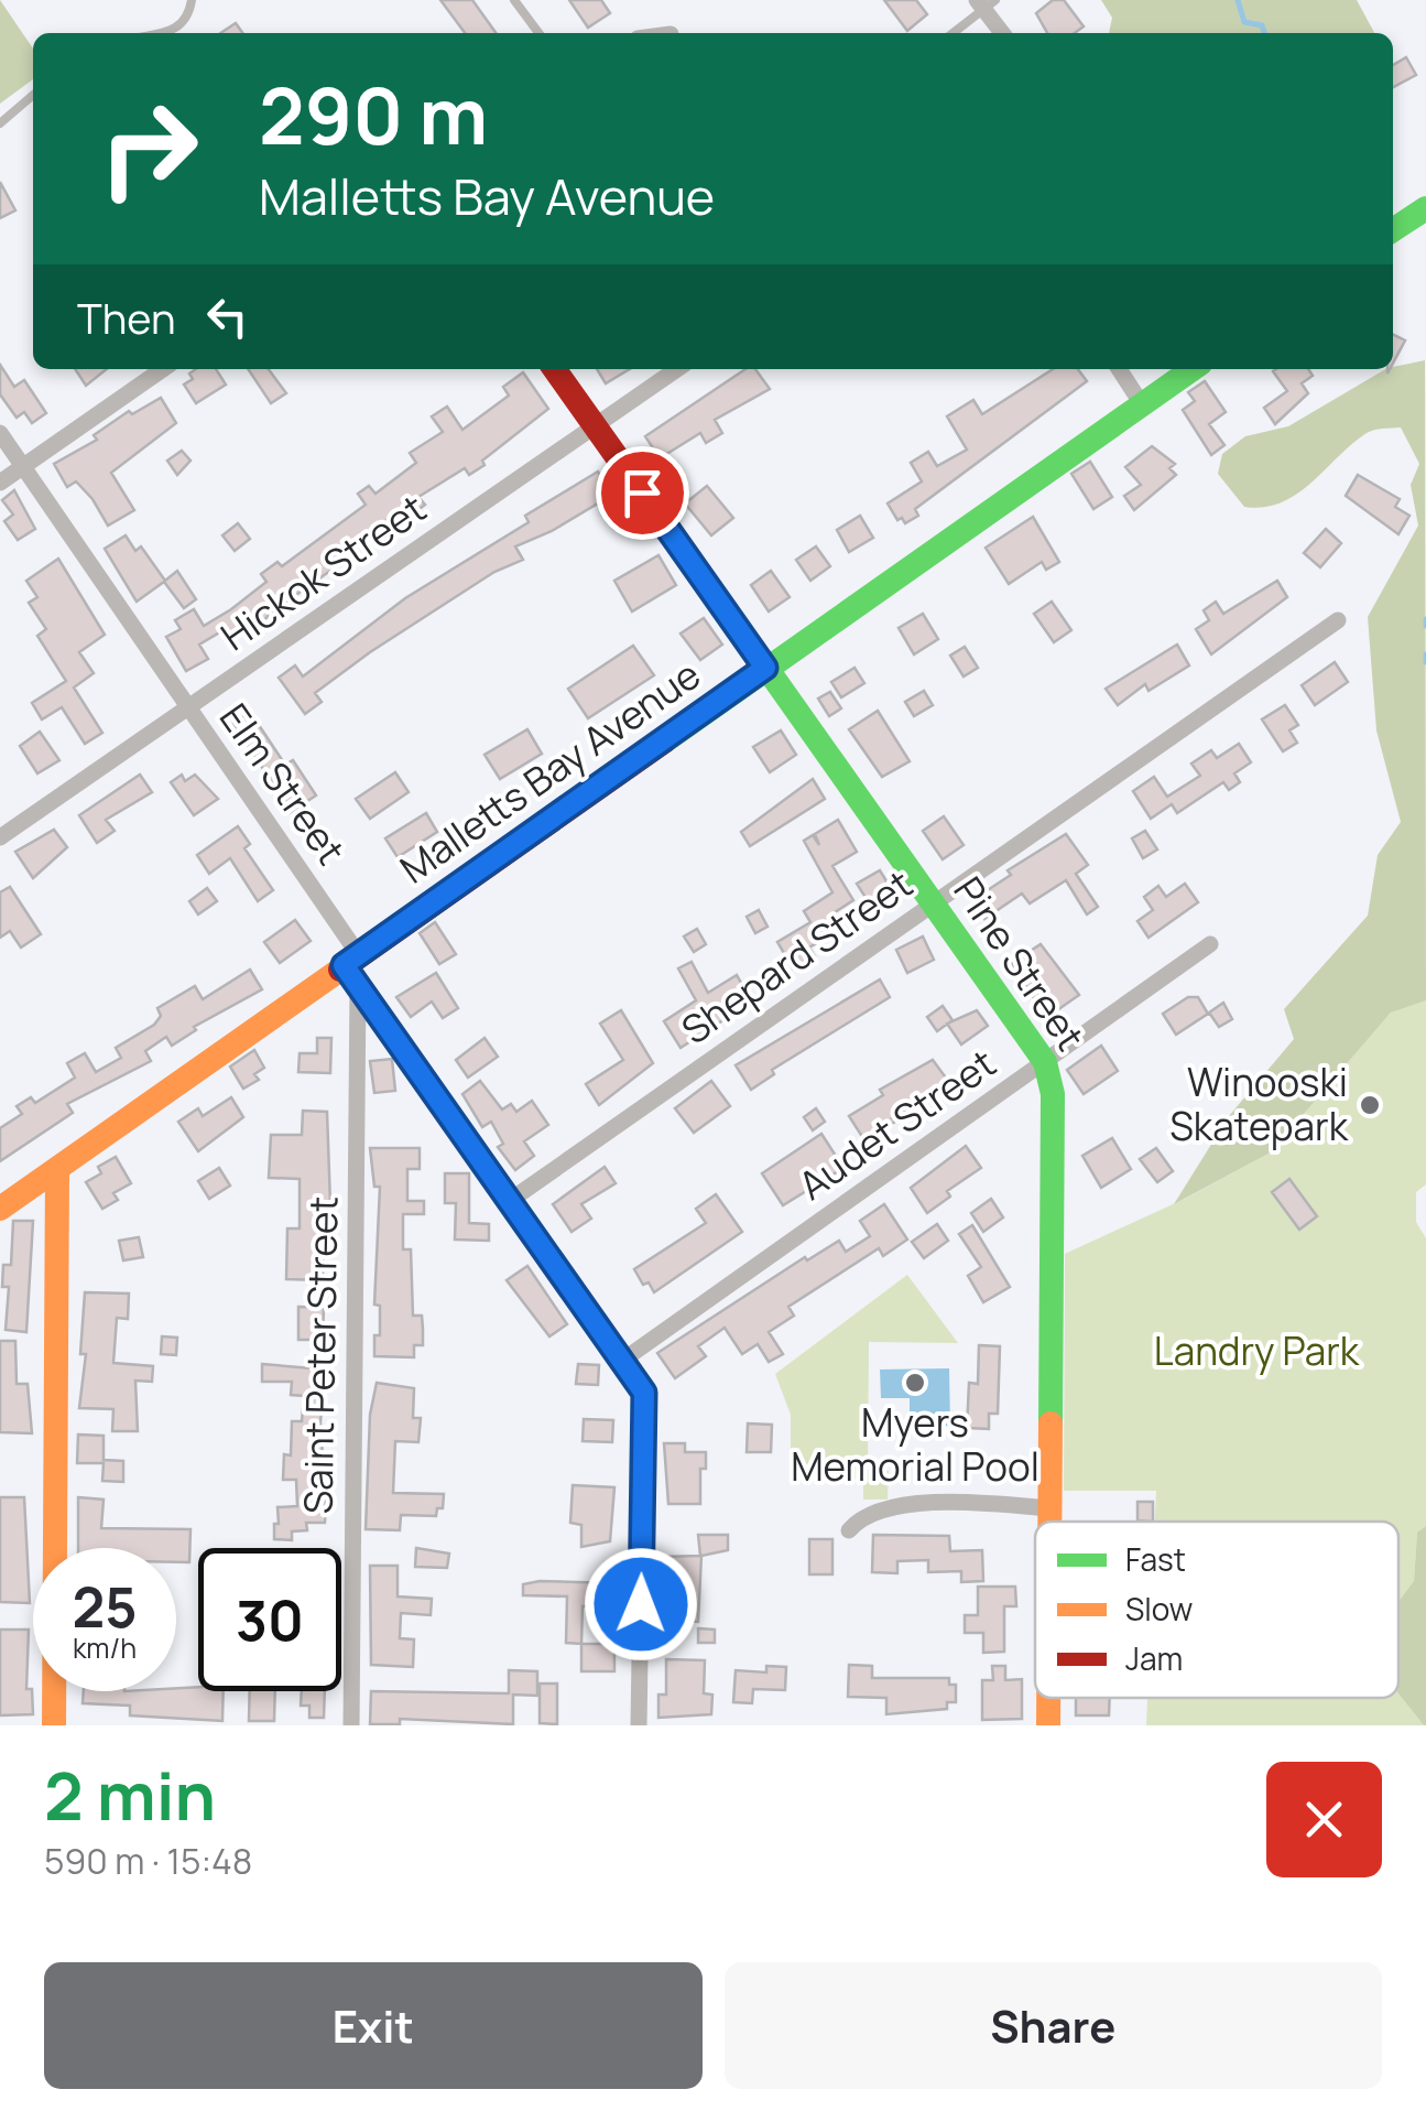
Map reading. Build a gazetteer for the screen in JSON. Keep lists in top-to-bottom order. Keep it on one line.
{"streets":{"street":["Hickok Street","Malletts Bay Avenue","Elm Street","Shepard Street","Pine Street","Audet Street","Saint Peter Street"]},"crossings":[["Hickok Street","Elm Street"],["Hickok Street","Pine Street"],["Malletts Bay Avenue","Elm Street"],["Malletts Bay Avenue","Pine Street"],["Malletts Bay Avenue","Saint Peter Street"],["Elm Street","Shepard Street"],["Elm Street","Audet Street"],["Elm Street","Saint Peter Street"],["Shepard Street","Pine Street"],["Pine Street","Audet Street"]],"parks":["Landry Park"],"places":["Winooski Skatepark","Myers Memorial Pool"],"legend":["Fast","Slow","Jam"],"page":{"turn":["290 m","Malletts Bay Avenue"],"then":"Then","speed":"25 km/h","limit":"30","heading":["2 min","590 m · 15:48"],"buttons":["Exit","Share"]}}
